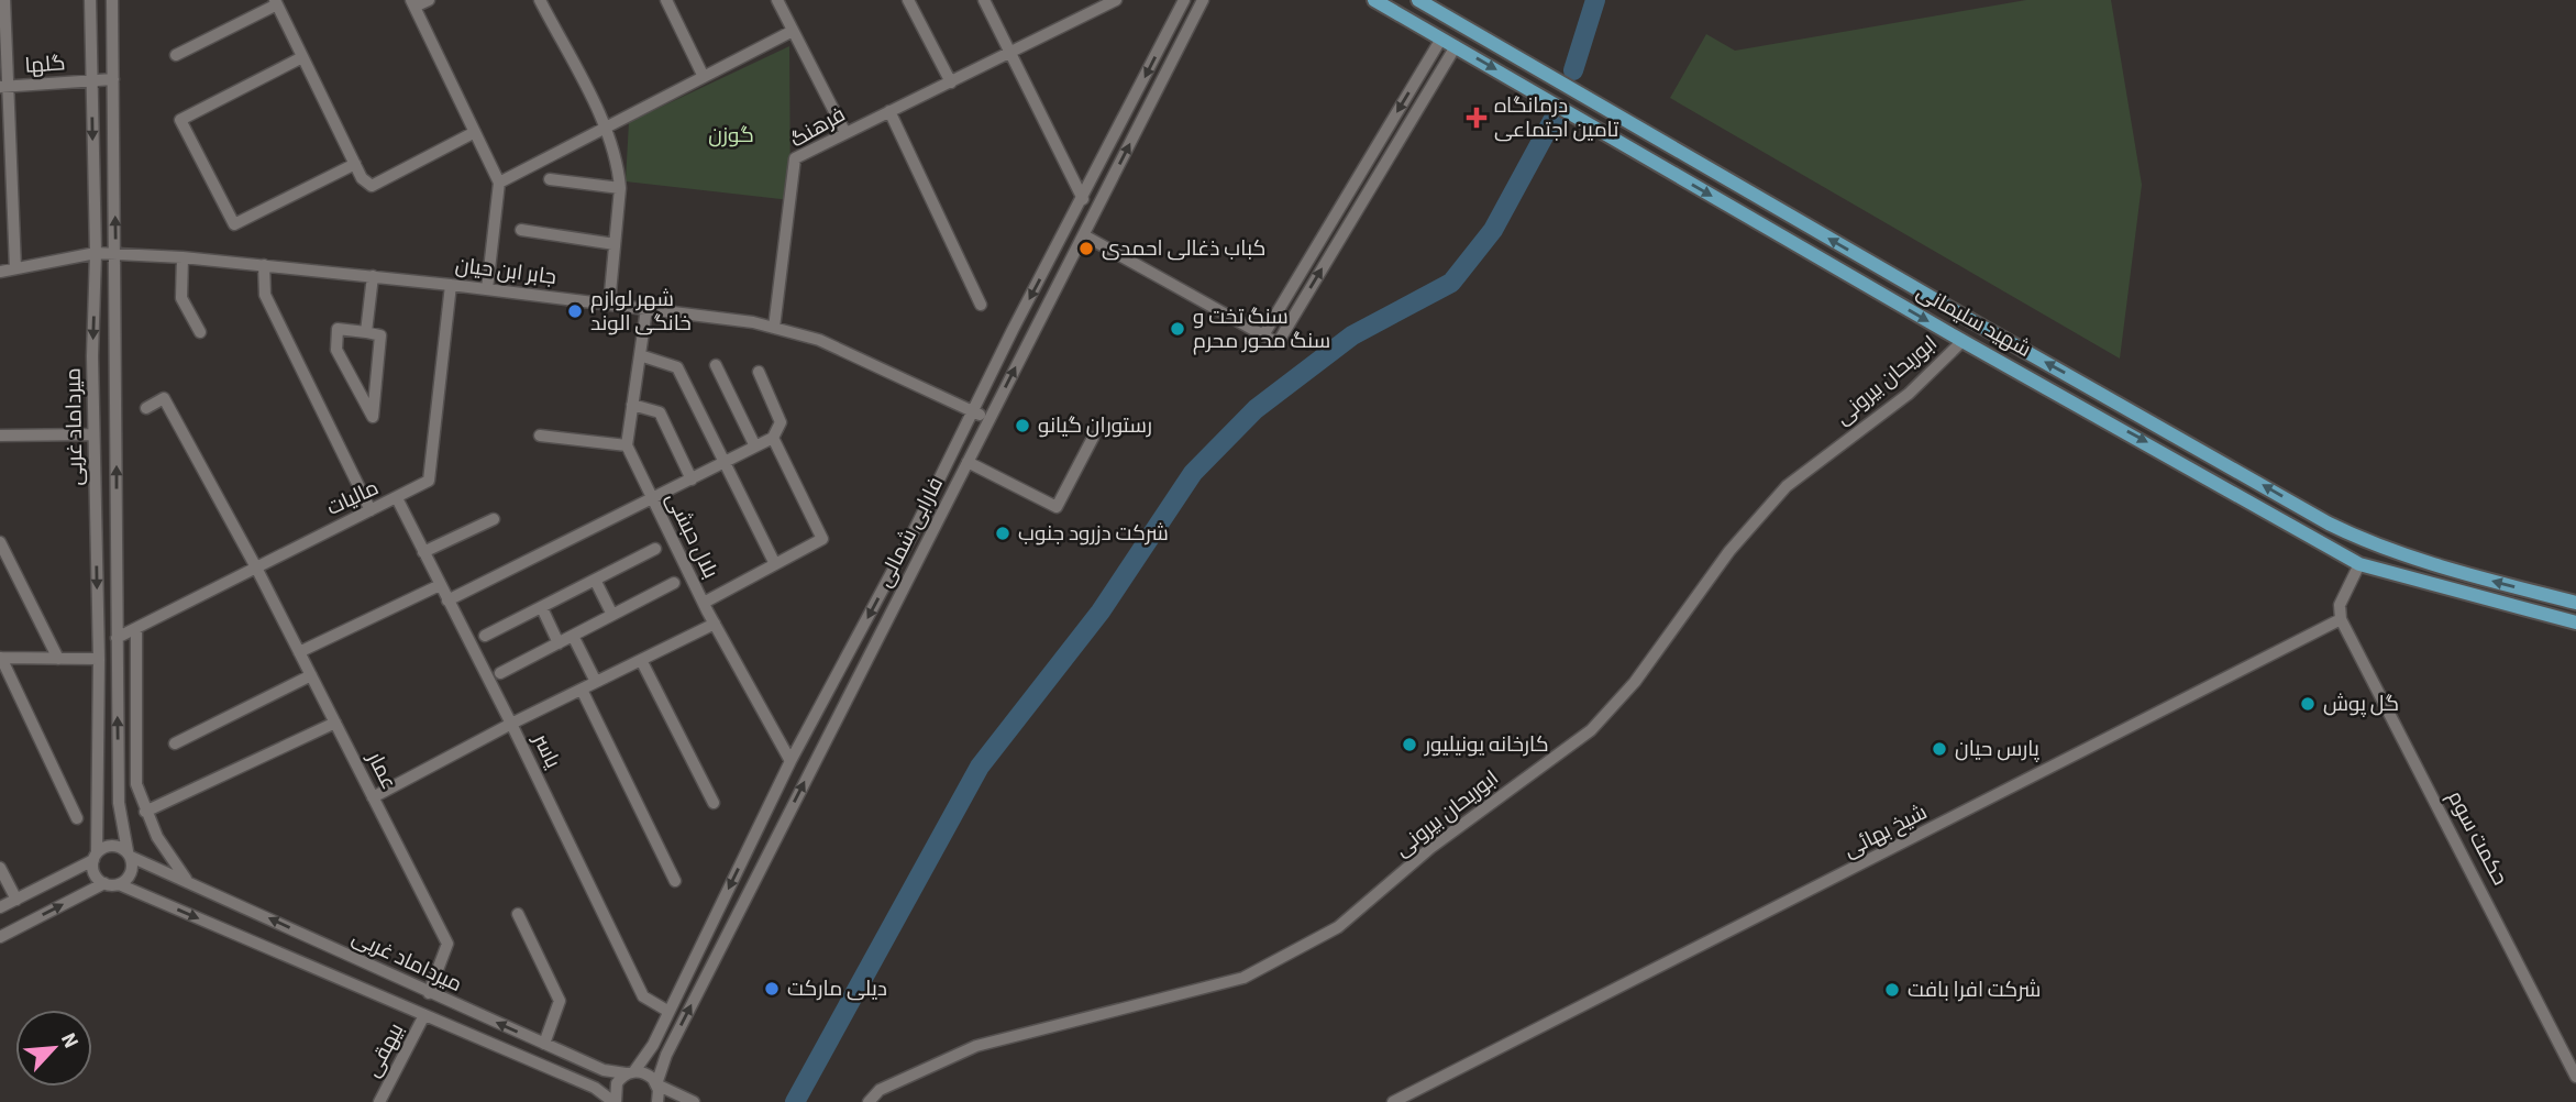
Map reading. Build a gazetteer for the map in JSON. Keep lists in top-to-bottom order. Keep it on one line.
{"streets":{"main road":["شهید سلیمانی"],"street":["گلها","فرهنگ","جابر ابن حیان","ابوریحان بیرونی","میرداماد غربی","مالیات","فارابی شمالی","بلال حبشی","یاسر","عمار","شیخ بهائی","حکمت سوم","بیهقی"]},"crossings":[["گلها","میرداماد غربی"],["فرهنگ","جابر ابن حیان"],["جابر ابن حیان","میرداماد غربی"],["جابر ابن حیان","مالیات"],["جابر ابن حیان","فارابی شمالی"],["شهید سلیمانی","ابوریحان بیرونی"],["میرداماد غربی","مالیات"],["میرداماد غربی","فارابی شمالی"],["میرداماد غربی","عمار"],["میرداماد غربی","بیهقی"],["مالیات","یاسر"],["مالیات","عمار"],["فارابی شمالی","بلال حبشی"],["فارابی شمالی","یاسر"],["شیخ بهائی","حکمت سوم"]],"parks":["گوزن"],"places":{"health":["درمانگاه تامین اجتماعی"],"other":["کباب ذغالی احمدی","شهر لوازم خانگی الوند","سنگ تخت و سنگ محور محرم","رستوران گیانو","شرکت دزرود جنوب","گل پوش","کارخانه یونیلیور","پارس حیان","دیلی مارکت","شرکت افرا بافت"]},"north":"top right"}
